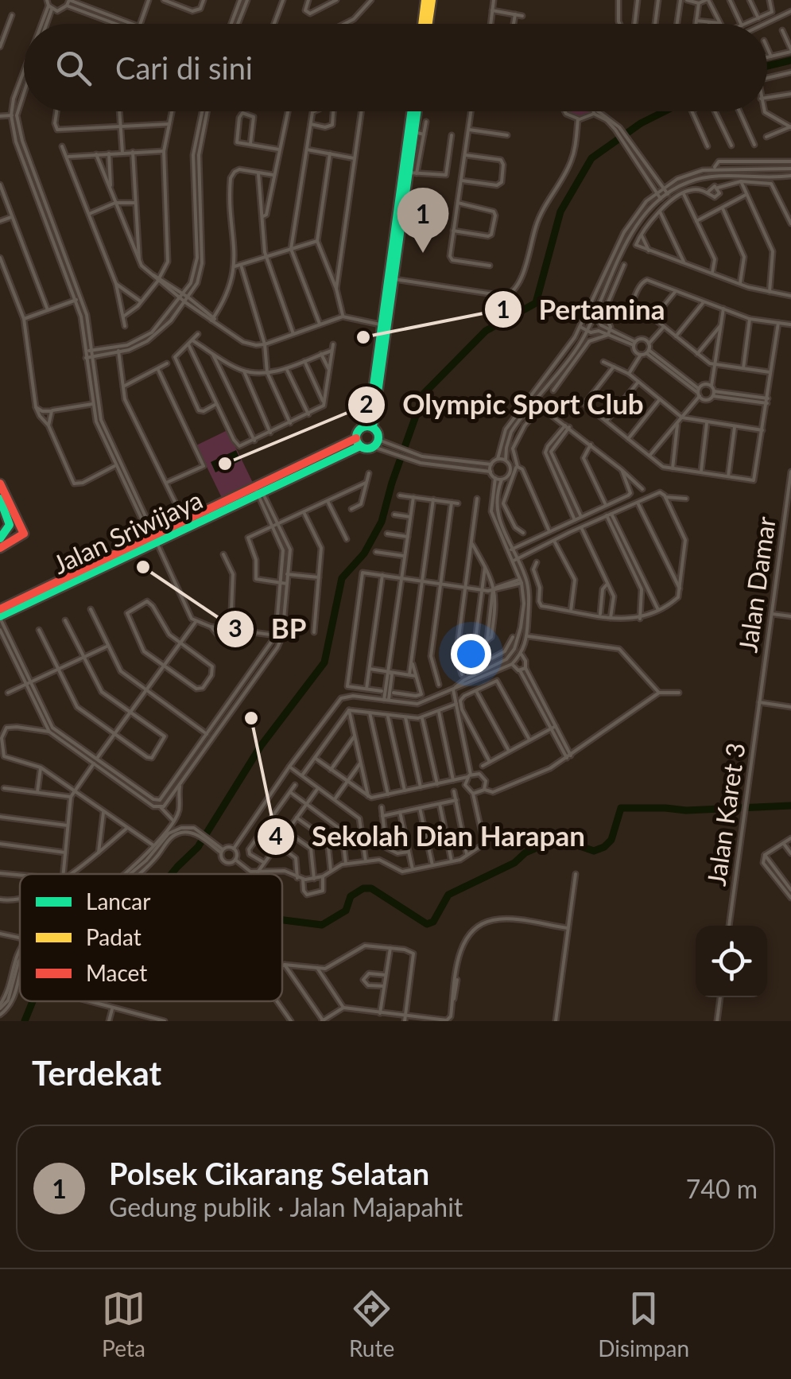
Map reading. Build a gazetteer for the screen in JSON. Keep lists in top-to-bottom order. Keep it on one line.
{"streets":{"street":["Jalan Sriwijaya","Jalan Damar","Jalan Karet 3"]},"crossings":[["Jalan Damar","Jalan Karet 3"]],"places":["Pertamina","Olympic Sport Club","BP","Sekolah Dian Harapan"],"legend":["Lancar","Padat","Macet"],"page":{"search":"Cari di sini","pins":"1","heading":"Terdekat","list":[{"mark":"1","name":"Polsek Cikarang Selatan","note":"Gedung publik · Jalan Majapahit","value":"740 m"}],"nav":["Peta","Rute","Disimpan"]}}
